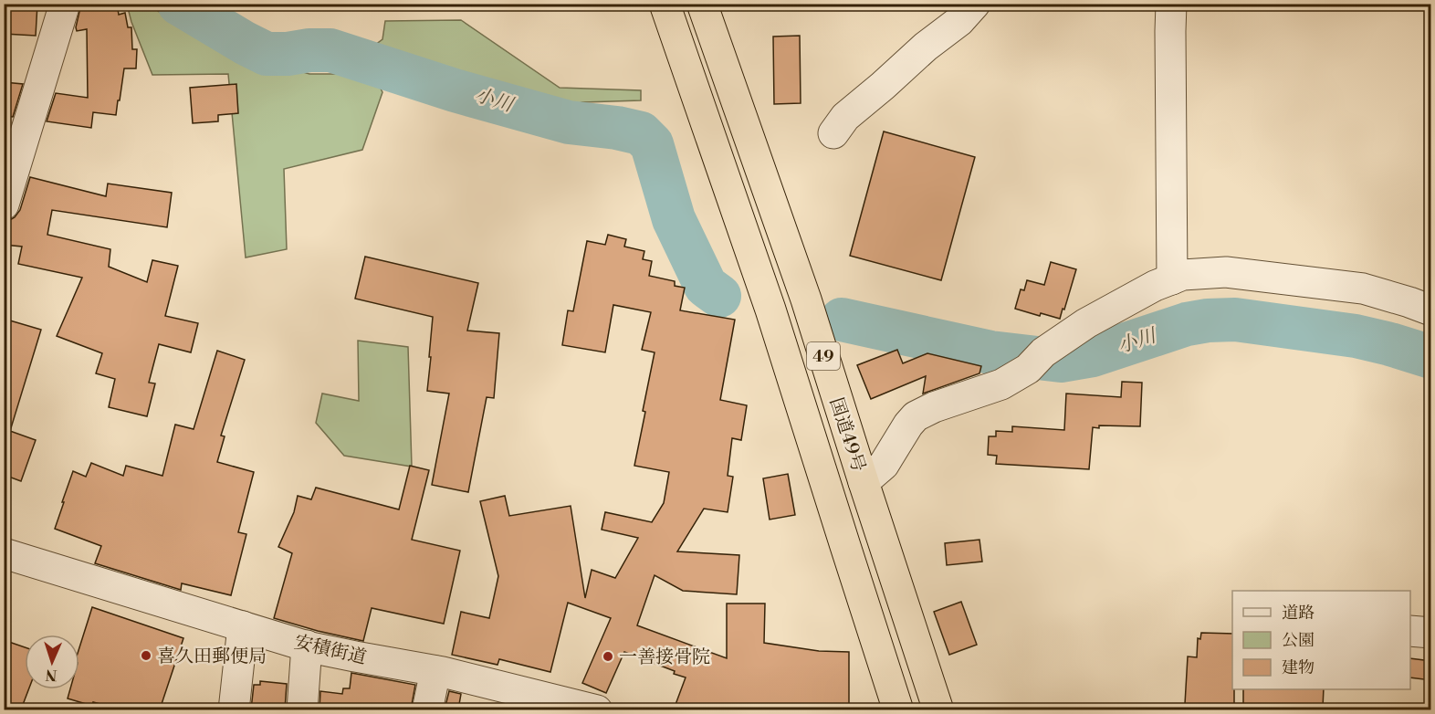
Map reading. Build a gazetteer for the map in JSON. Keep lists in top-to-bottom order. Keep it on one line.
{"streets":{"highway":["49","国道49号"],"street":["安積街道"]},"water":["小川"],"places":["喜久田郵便局","一善接骨院"],"legend":["道路","公園","建物"],"north":"bottom"}
